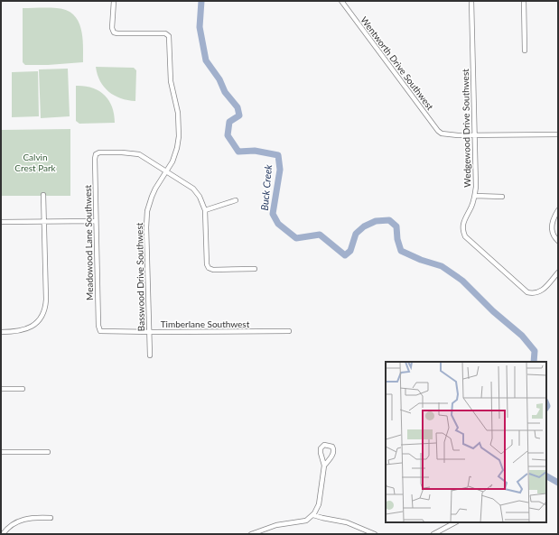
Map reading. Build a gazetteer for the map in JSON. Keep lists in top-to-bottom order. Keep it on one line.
{"streets":{"street":["Wentworth Drive Southwest","Wedgewood Drive Southwest","Meadowood Lane Southwest","Basswood Drive Southwest","Timberlane Southwest"]},"crossings":[["Wentworth Drive Southwest","Wedgewood Drive Southwest"],["Meadowood Lane Southwest","Basswood Drive Southwest"],["Meadowood Lane Southwest","Timberlane Southwest"],["Basswood Drive Southwest","Timberlane Southwest"]],"water":["Buck Creek"],"parks":["Calvin Crest Park"]}
